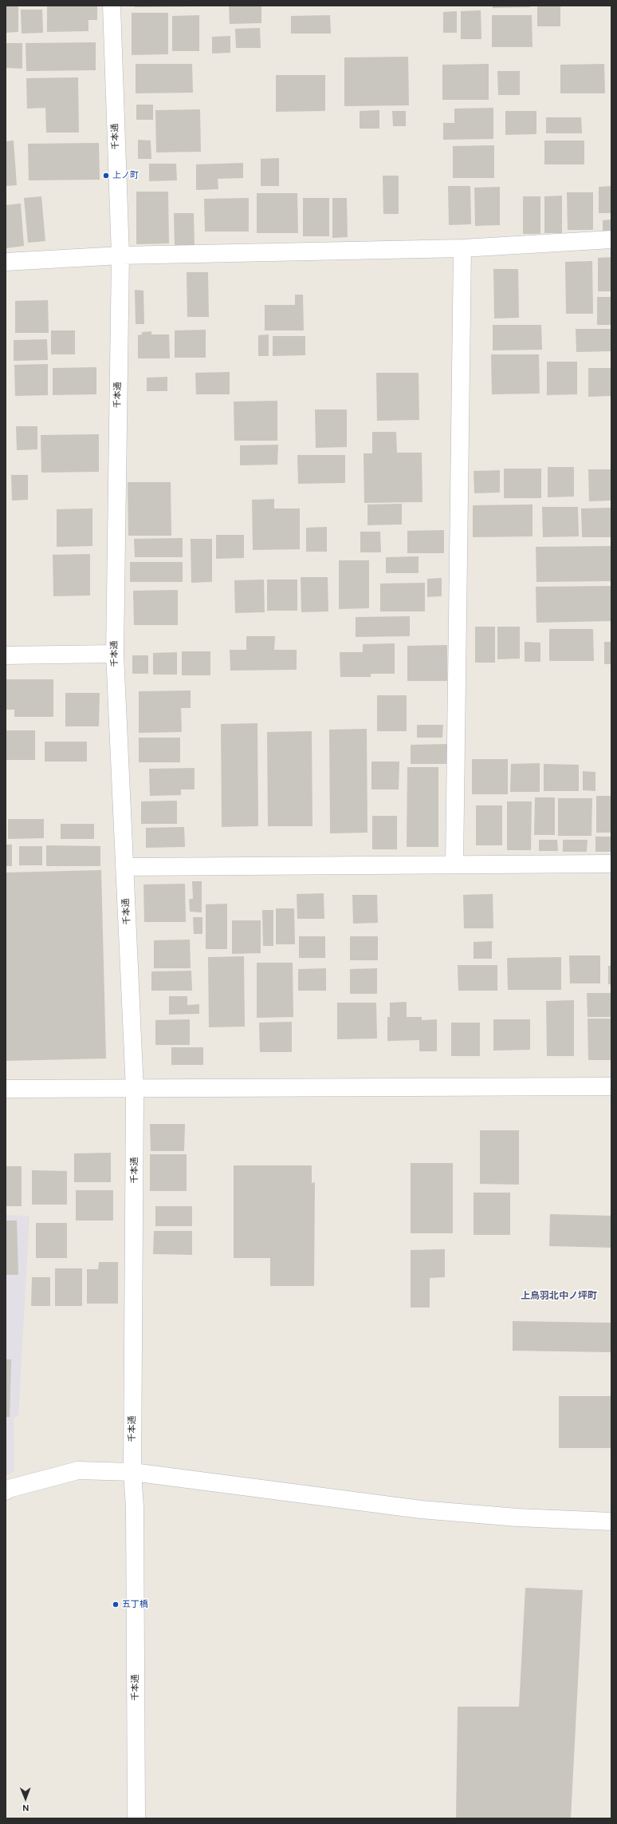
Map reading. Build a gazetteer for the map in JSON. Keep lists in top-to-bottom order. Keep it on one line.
{"streets":{"street":["千本通"]},"districts":["上鳥羽北中ノ坪町"],"places":["上ノ町","五丁橋"],"north":"bottom"}
